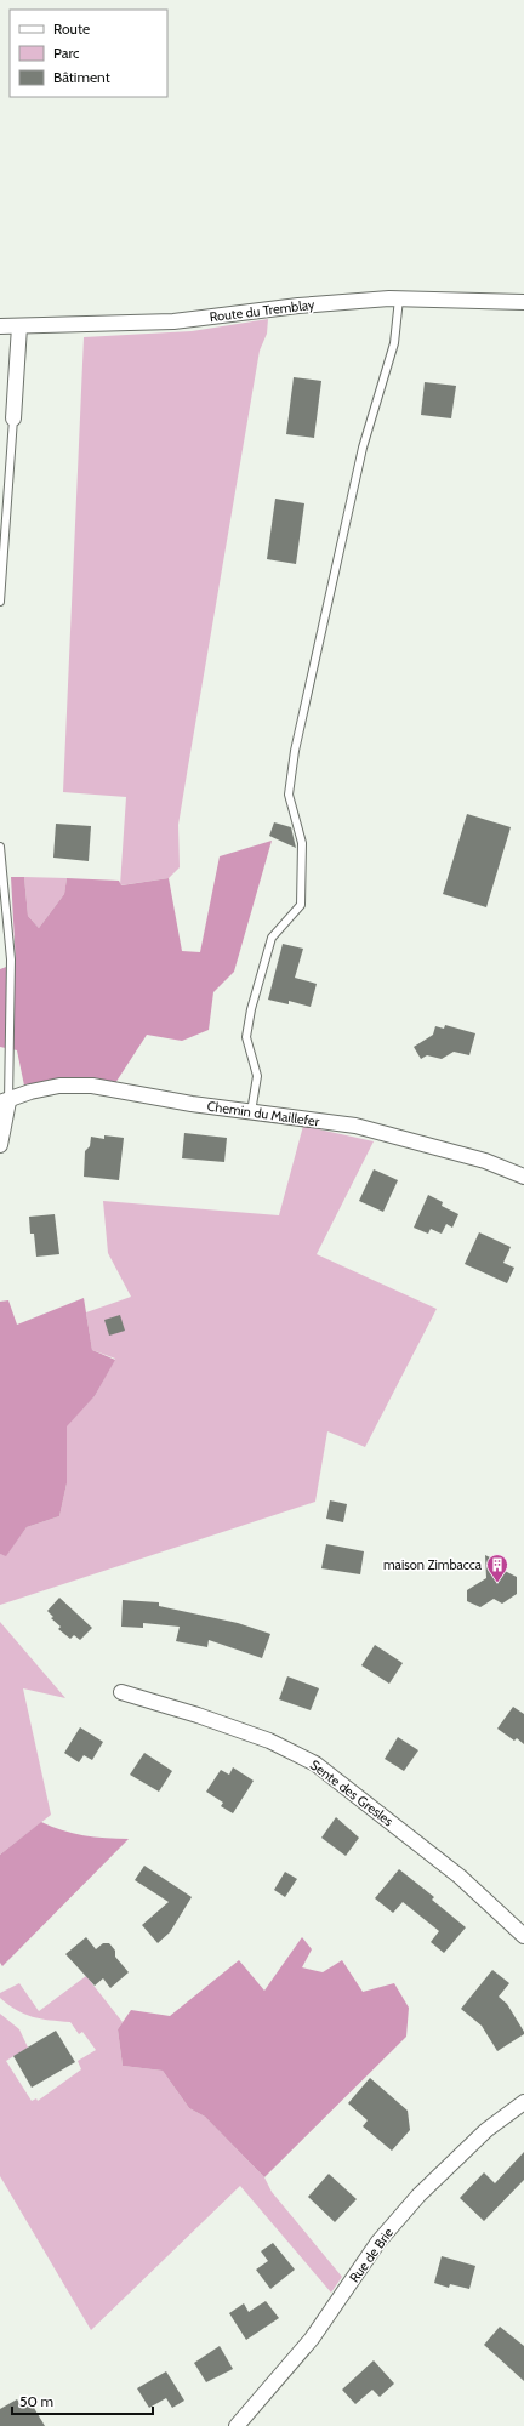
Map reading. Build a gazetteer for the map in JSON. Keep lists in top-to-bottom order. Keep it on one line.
{"streets":{"street":["Route du Tremblay","Chemin du Maillefer","Sente des Gresles","Rue de Brie"]},"places":{"building":["maison Zimbacca"]},"legend":["Route","Parc","Bâtiment"],"scale_bar":"50 m"}
